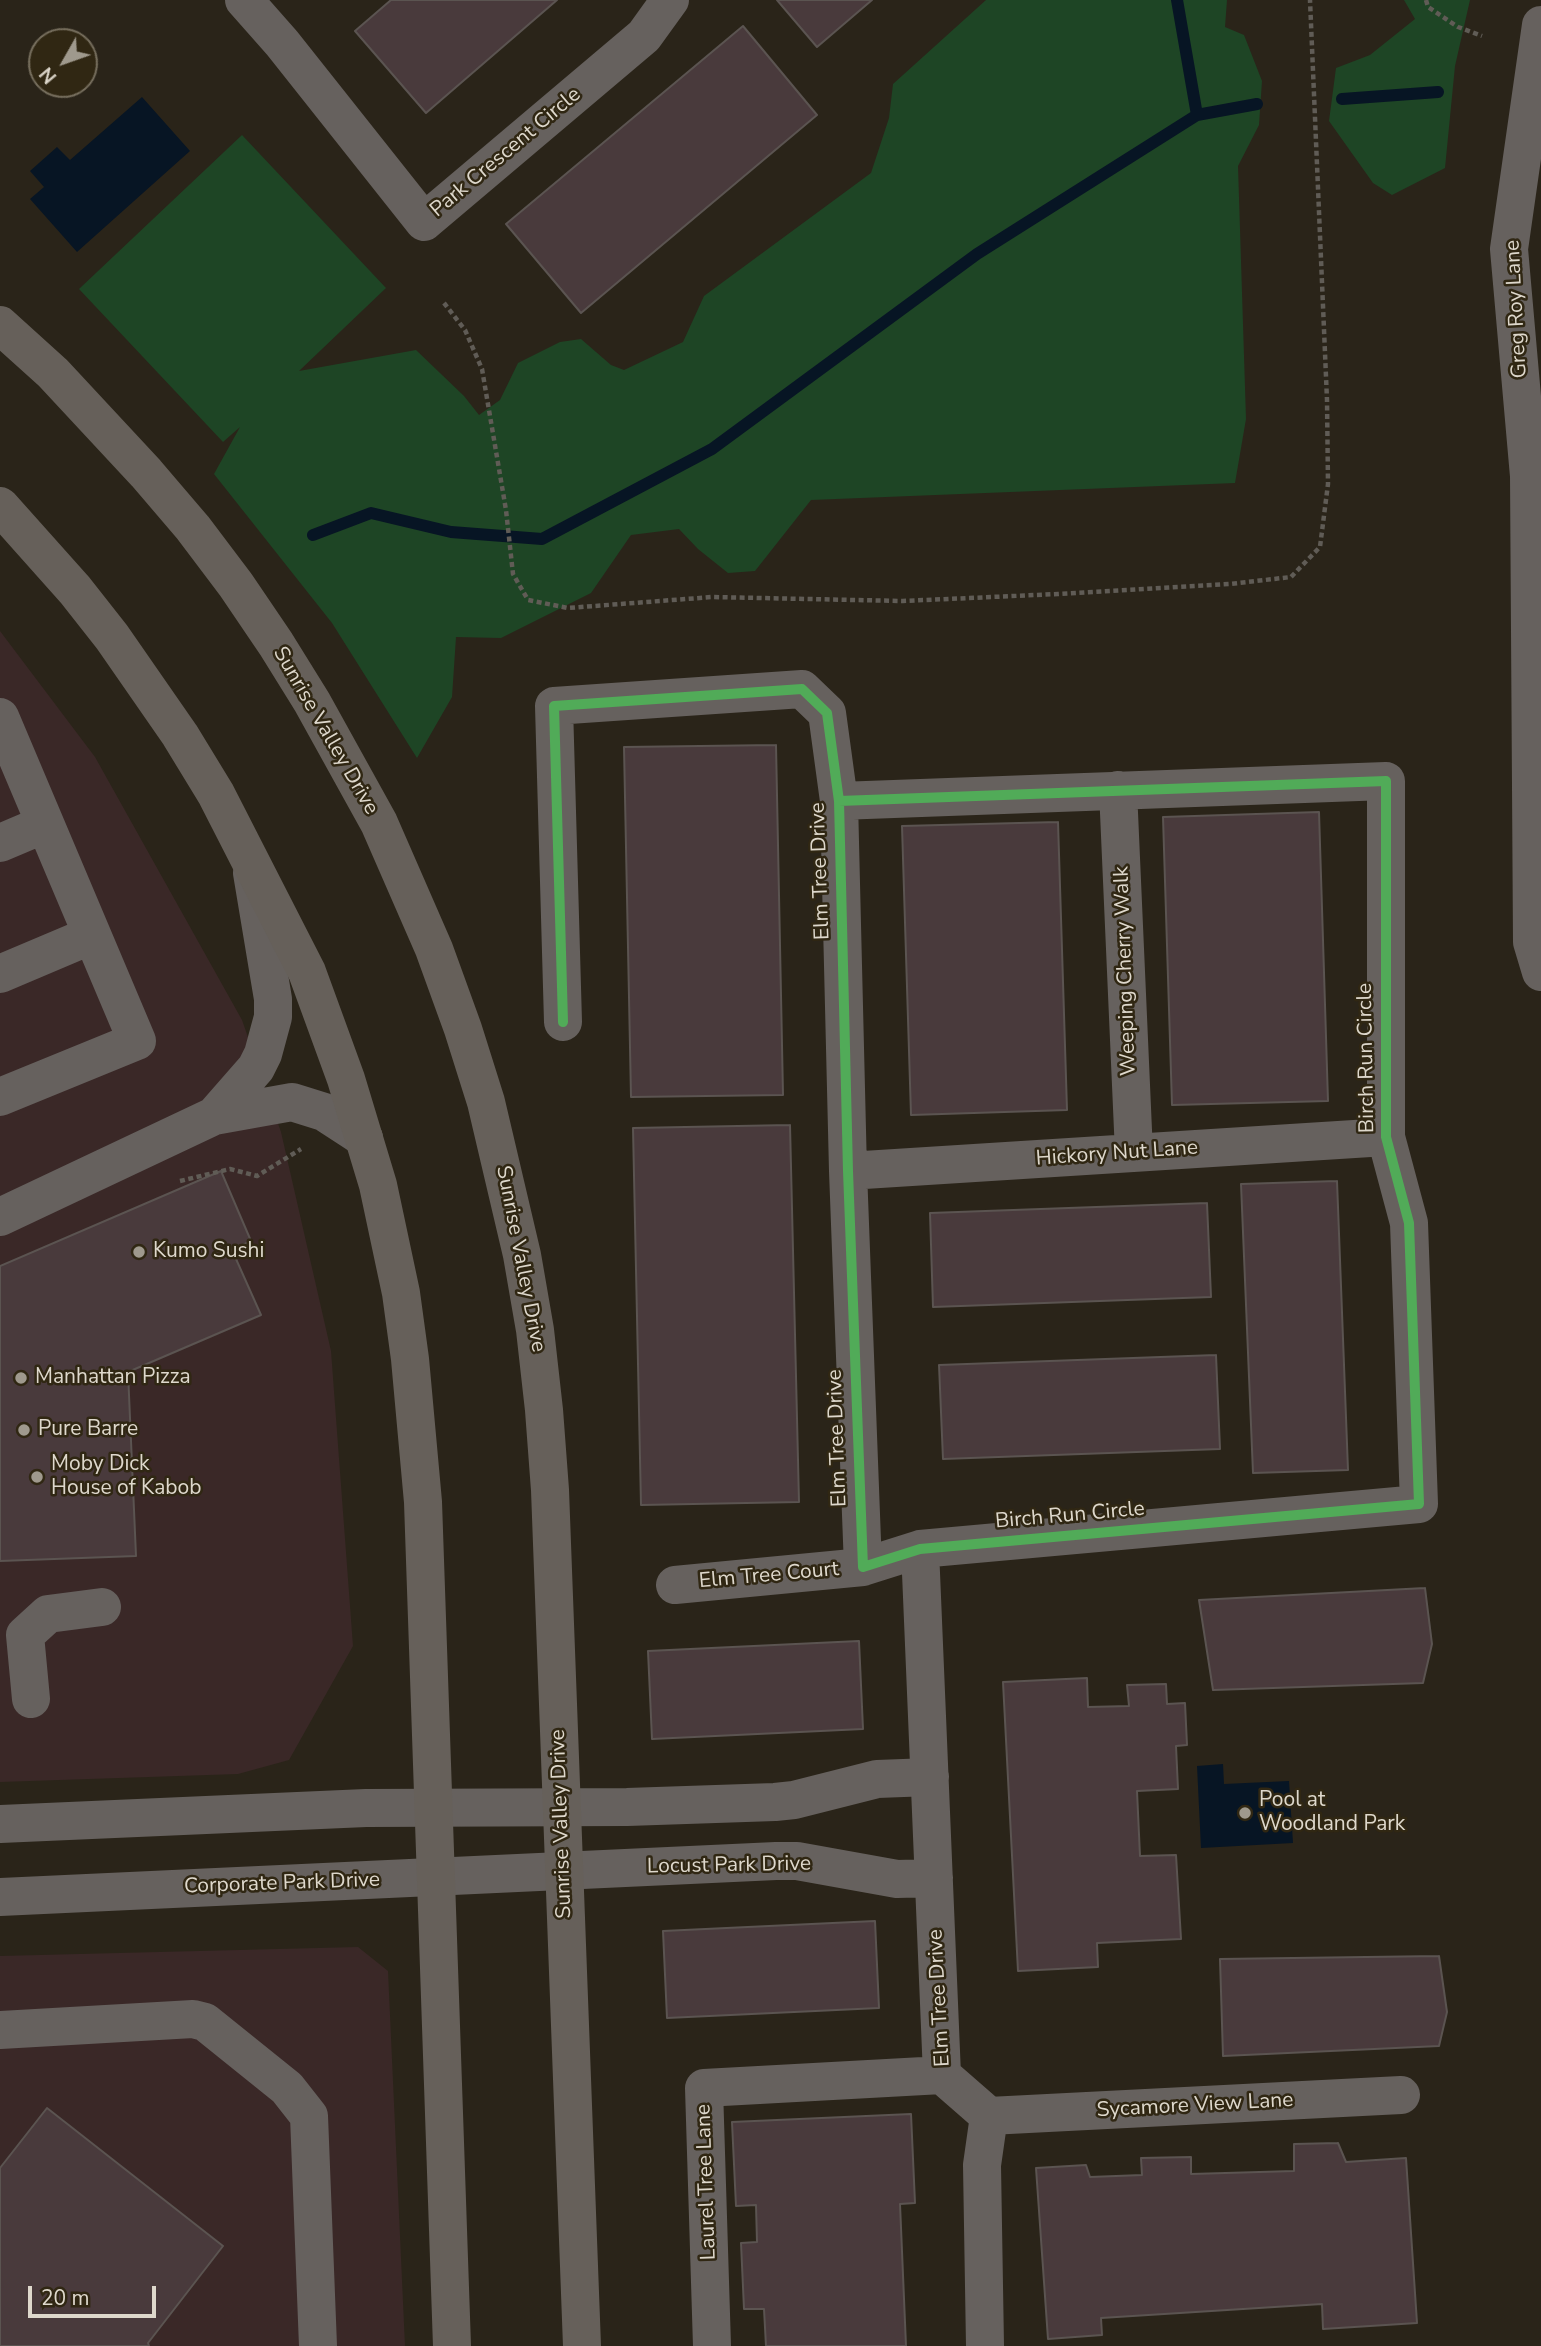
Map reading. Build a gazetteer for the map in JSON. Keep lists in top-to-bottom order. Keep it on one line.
{"streets":{"main road":["Sunrise Valley Drive"],"street":["Park Crescent Circle","Greg Roy Lane","Elm Tree Drive","Weeping Cherry Walk","Birch Run Circle","Hickory Nut Lane","Elm Tree Court","Locust Park Drive","Corporate Park Drive","Sycamore View Lane","Laurel Tree Lane"]},"crossings":[["Sunrise Valley Drive","Locust Park Drive"],["Sunrise Valley Drive","Corporate Park Drive"],["Elm Tree Drive","Birch Run Circle"],["Elm Tree Drive","Hickory Nut Lane"],["Elm Tree Drive","Elm Tree Court"],["Elm Tree Drive","Locust Park Drive"],["Elm Tree Drive","Sycamore View Lane"],["Elm Tree Drive","Laurel Tree Lane"],["Weeping Cherry Walk","Birch Run Circle"],["Weeping Cherry Walk","Hickory Nut Lane"],["Birch Run Circle","Hickory Nut Lane"],["Locust Park Drive","Corporate Park Drive"]],"places":["Kumo Sushi","Manhattan Pizza","Pure Barre","Moby Dick House of Kabob","Pool at Woodland Park"],"scale_bar":"20 m","north":"bottom left"}
